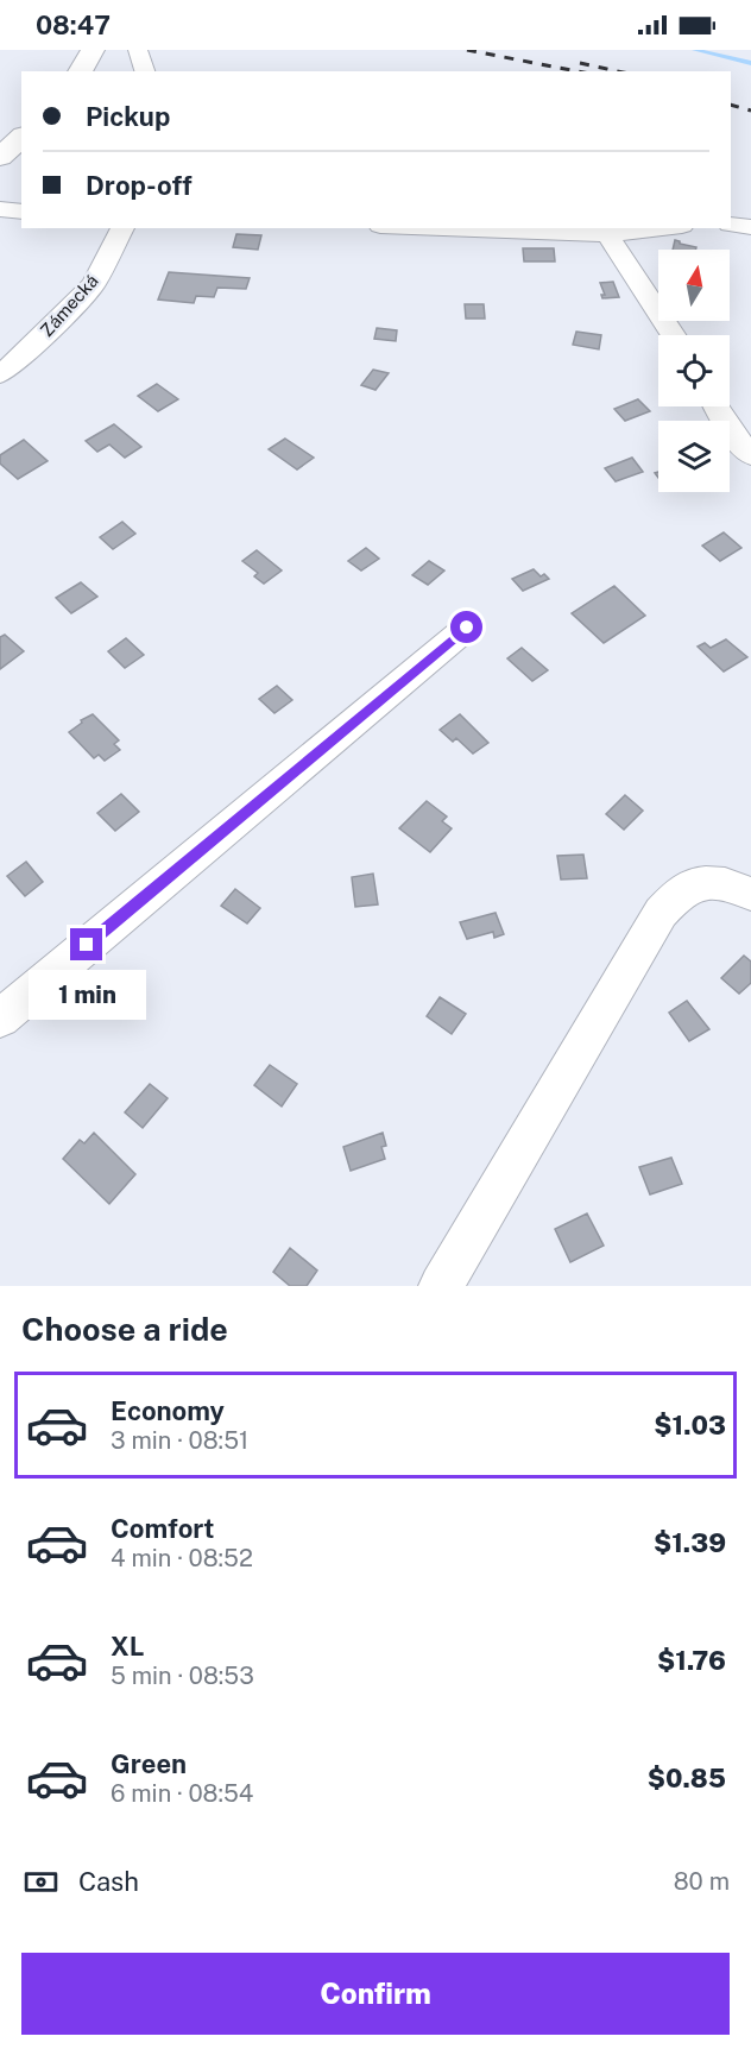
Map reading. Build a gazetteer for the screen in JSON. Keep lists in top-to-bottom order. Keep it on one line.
{"streets":{"street":["Zámecká"]},"north":"top","page":{"status":"08:47","banner":["Pickup","Drop-off"],"bubble":"1 min","heading":"Choose a ride","list":[{"name":"Economy","note":"3 min · 08:51","value":"$1.03"},{"name":"Comfort","note":"4 min · 08:52","value":"$1.39"},{"name":"XL","note":"5 min · 08:53","value":"$1.76"},{"name":"Green","note":"6 min · 08:54","value":"$0.85"}],"pay":["Cash","80 m"],"buttons":"Confirm"}}
